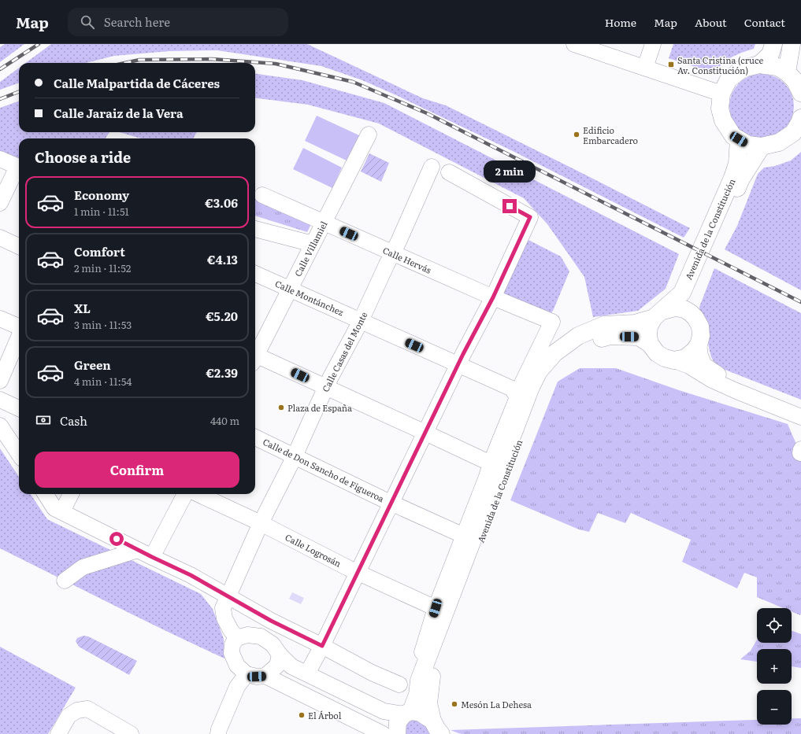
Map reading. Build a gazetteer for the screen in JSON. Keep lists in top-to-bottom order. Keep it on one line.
{"streets":{"main road":["Avenida de la Constitución"],"street":["Calle Villamiel","Calle Hervás","Calle Montánchez","Calle Casas del Monte","Calle de Don Sancho de Figueroa","Calle Logrosán"]},"crossings":[["Avenida de la Constitución","Calle Montánchez"],["Avenida de la Constitución","Calle de Don Sancho de Figueroa"],["Avenida de la Constitución","Calle Logrosán"],["Calle Villamiel","Calle Hervás"],["Calle Villamiel","Calle Montánchez"],["Calle Hervás","Calle Casas del Monte"],["Calle Montánchez","Calle Casas del Monte"],["Calle Casas del Monte","Calle de Don Sancho de Figueroa"],["Calle Casas del Monte","Calle Logrosán"]],"places":{"transit":["Santa Cristina (cruce Av. Constitución)"],"other":["Edificio Embarcadero","Plaza de España","Mesón La Dehesa","El Árbol"]},"page":{"header":"Map","search":"Search here","nav":["Home","Map","About","Contact"],"banner":["Calle Malpartida de Cáceres","Calle Jaraiz de la Vera"],"heading":"Choose a ride","bubble":"2 min","list":[{"name":"Economy","note":"1 min · 11:51","value":"€3.06"},{"name":"Comfort","note":"2 min · 11:52","value":"€4.13"},{"name":"XL","note":"3 min · 11:53","value":"€5.20"},{"name":"Green","note":"4 min · 11:54","value":"€2.39"}],"pay":["Cash","440 m"],"buttons":"Confirm","map_buttons":["+","−"]}}
